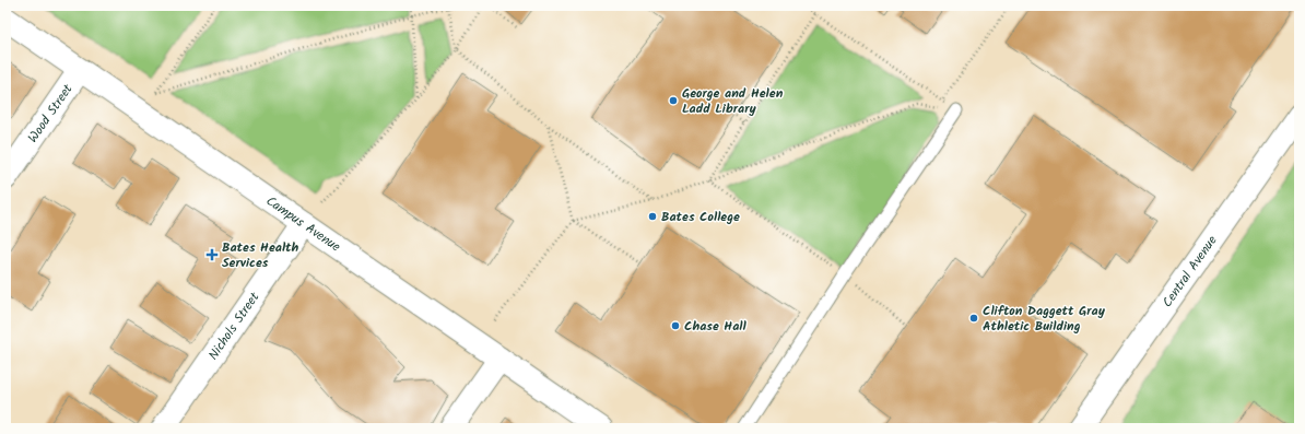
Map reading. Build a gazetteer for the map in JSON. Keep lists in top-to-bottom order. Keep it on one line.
{"streets":{"street":["Wood Street","Campus Avenue","Central Avenue","Nichols Street"]},"crossings":[["Wood Street","Campus Avenue"],["Campus Avenue","Nichols Street"]],"places":{"other":["George and Helen Ladd Library","Bates College","Clifton Daggett Gray Athletic Building","Chase Hall"],"health":["Bates Health Services"]}}
